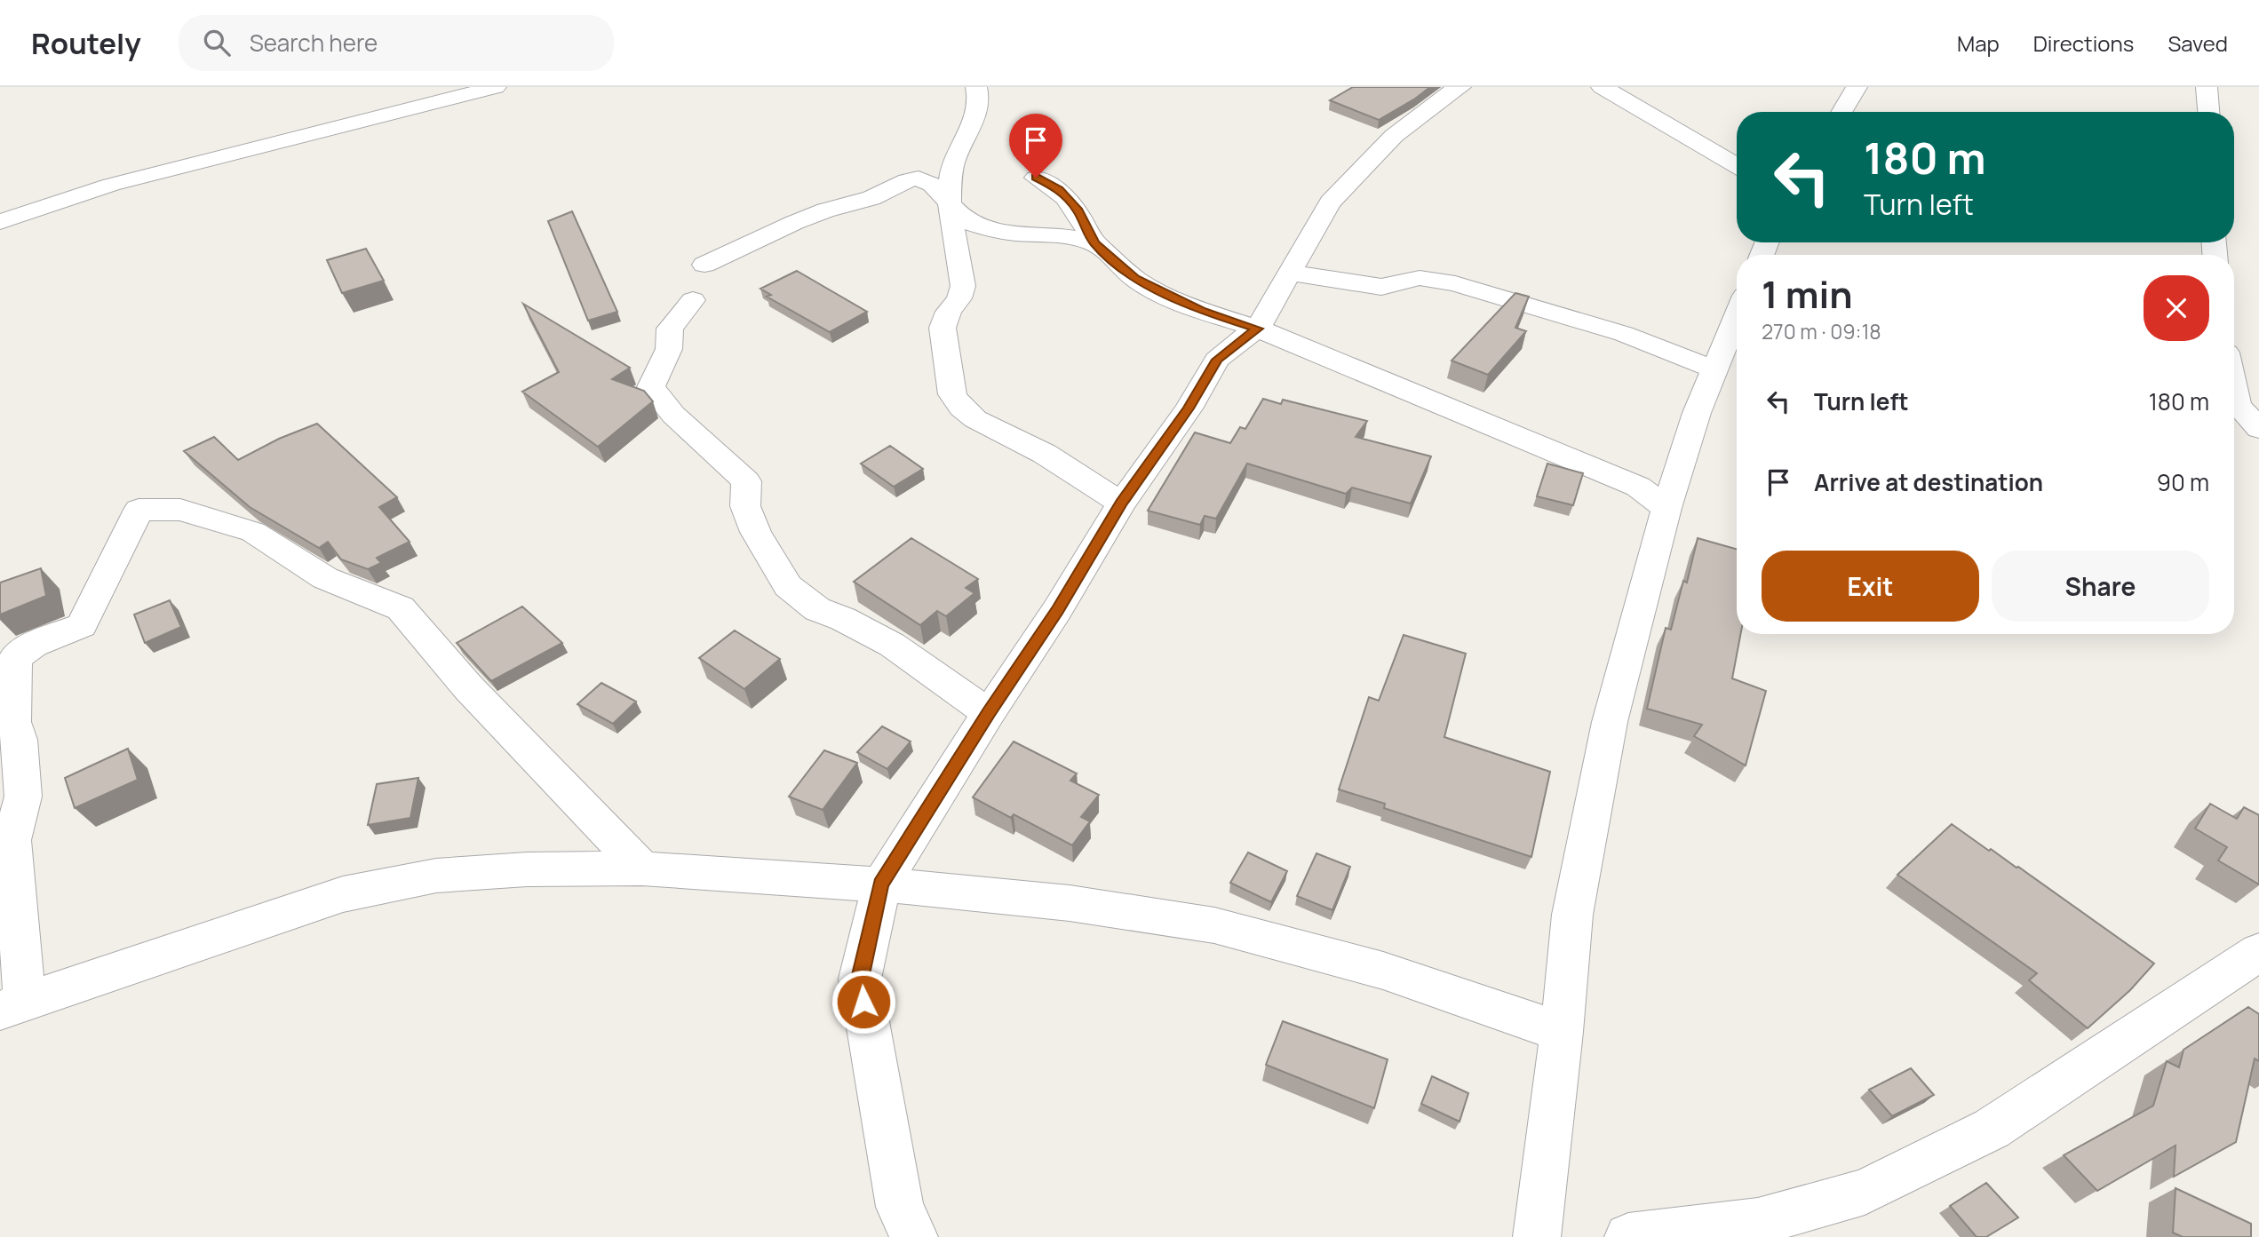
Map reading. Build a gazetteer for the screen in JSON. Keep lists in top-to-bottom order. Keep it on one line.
{"page":{"header":"Routely","search":"Search here","nav":["Map","Directions","Saved"],"turn":["180 m","Turn left"],"heading":["1 min","270 m · 09:18"],"list":[{"name":"Turn left","value":"180 m"},{"name":"Arrive at destination","value":"90 m"}],"buttons":["Exit","Share"]}}
